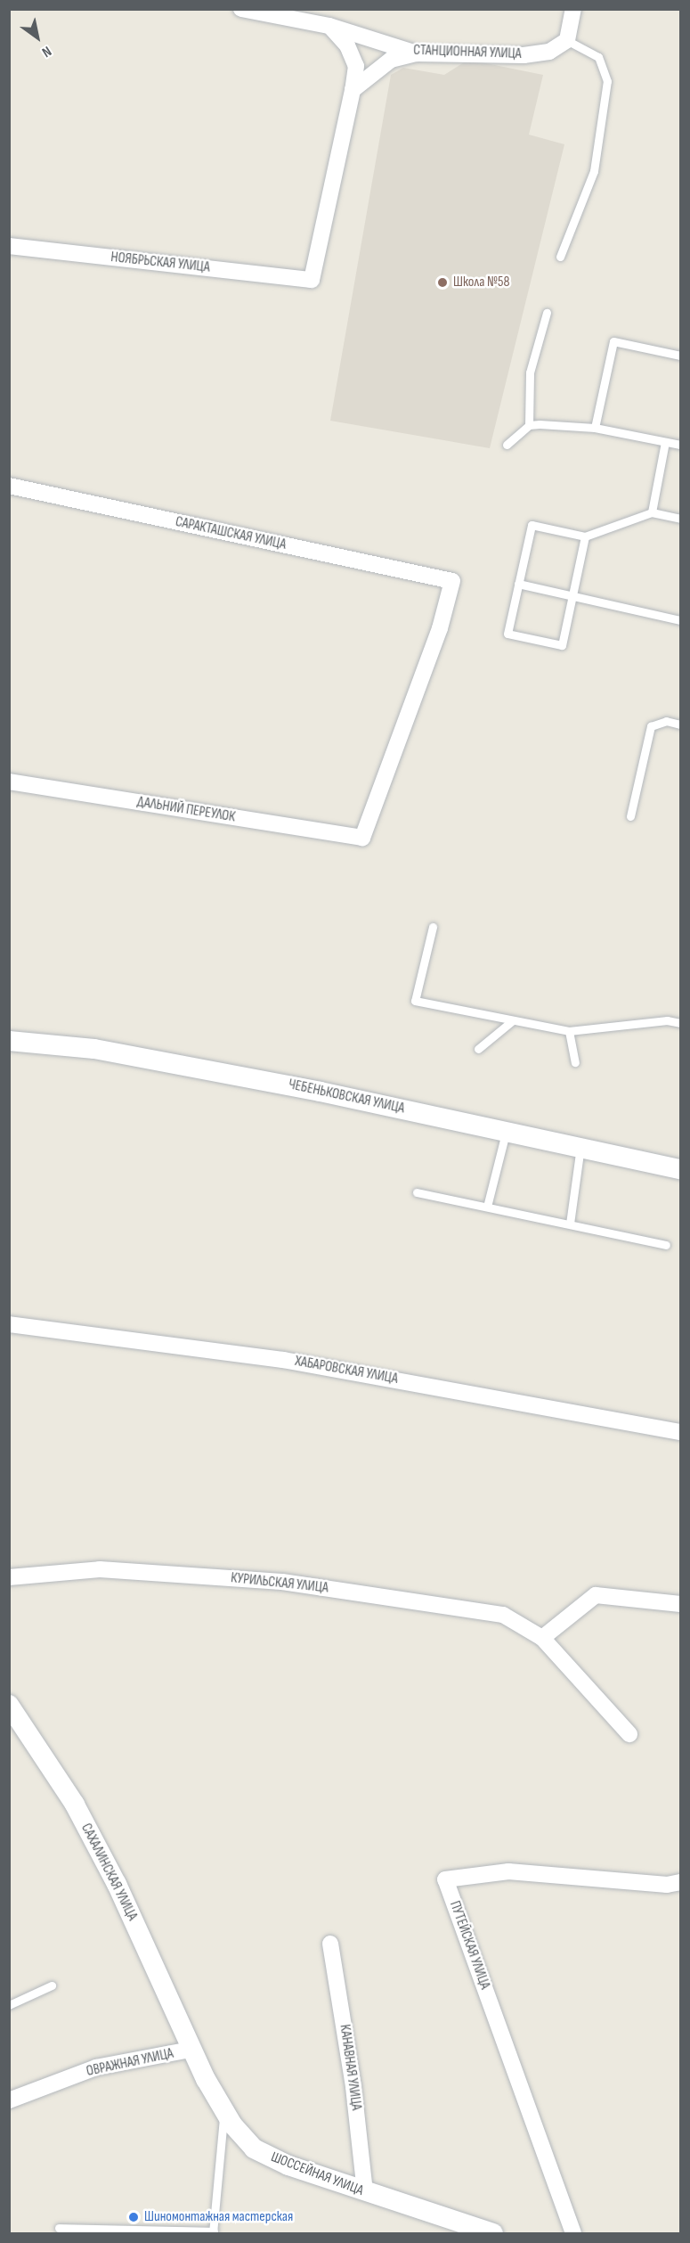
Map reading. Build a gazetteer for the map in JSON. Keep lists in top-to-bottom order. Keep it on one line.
{"streets":{"street":["СТАНЦИОННАЯ УЛИЦА","НОЯБРЬСКАЯ УЛИЦА","САРАКТАШСКАЯ УЛИЦА","ДАЛЬНИЙ ПЕРЕУЛОК","ЧЕБЕНЬКОВСКАЯ УЛИЦА","ХАБАРОВСКАЯ УЛИЦА","КУРИЛЬСКАЯ УЛИЦА","САХАЛИНСКАЯ УЛИЦА","ПУТЕЙСКАЯ УЛИЦА","ОВРАЖНАЯ УЛИЦА","КАНАВНАЯ УЛИЦА","ШОССЕЙНАЯ УЛИЦА"]},"crossings":[["САРАКТАШСКАЯ УЛИЦА","ДАЛЬНИЙ ПЕРЕУЛОК"],["САХАЛИНСКАЯ УЛИЦА","ОВРАЖНАЯ УЛИЦА"],["САХАЛИНСКАЯ УЛИЦА","ШОССЕЙНАЯ УЛИЦА"],["ОВРАЖНАЯ УЛИЦА","ШОССЕЙНАЯ УЛИЦА"],["КАНАВНАЯ УЛИЦА","ШОССЕЙНАЯ УЛИЦА"]],"places":["Школа №58","Шиномонтажная мастерская"],"north":"bottom right"}
